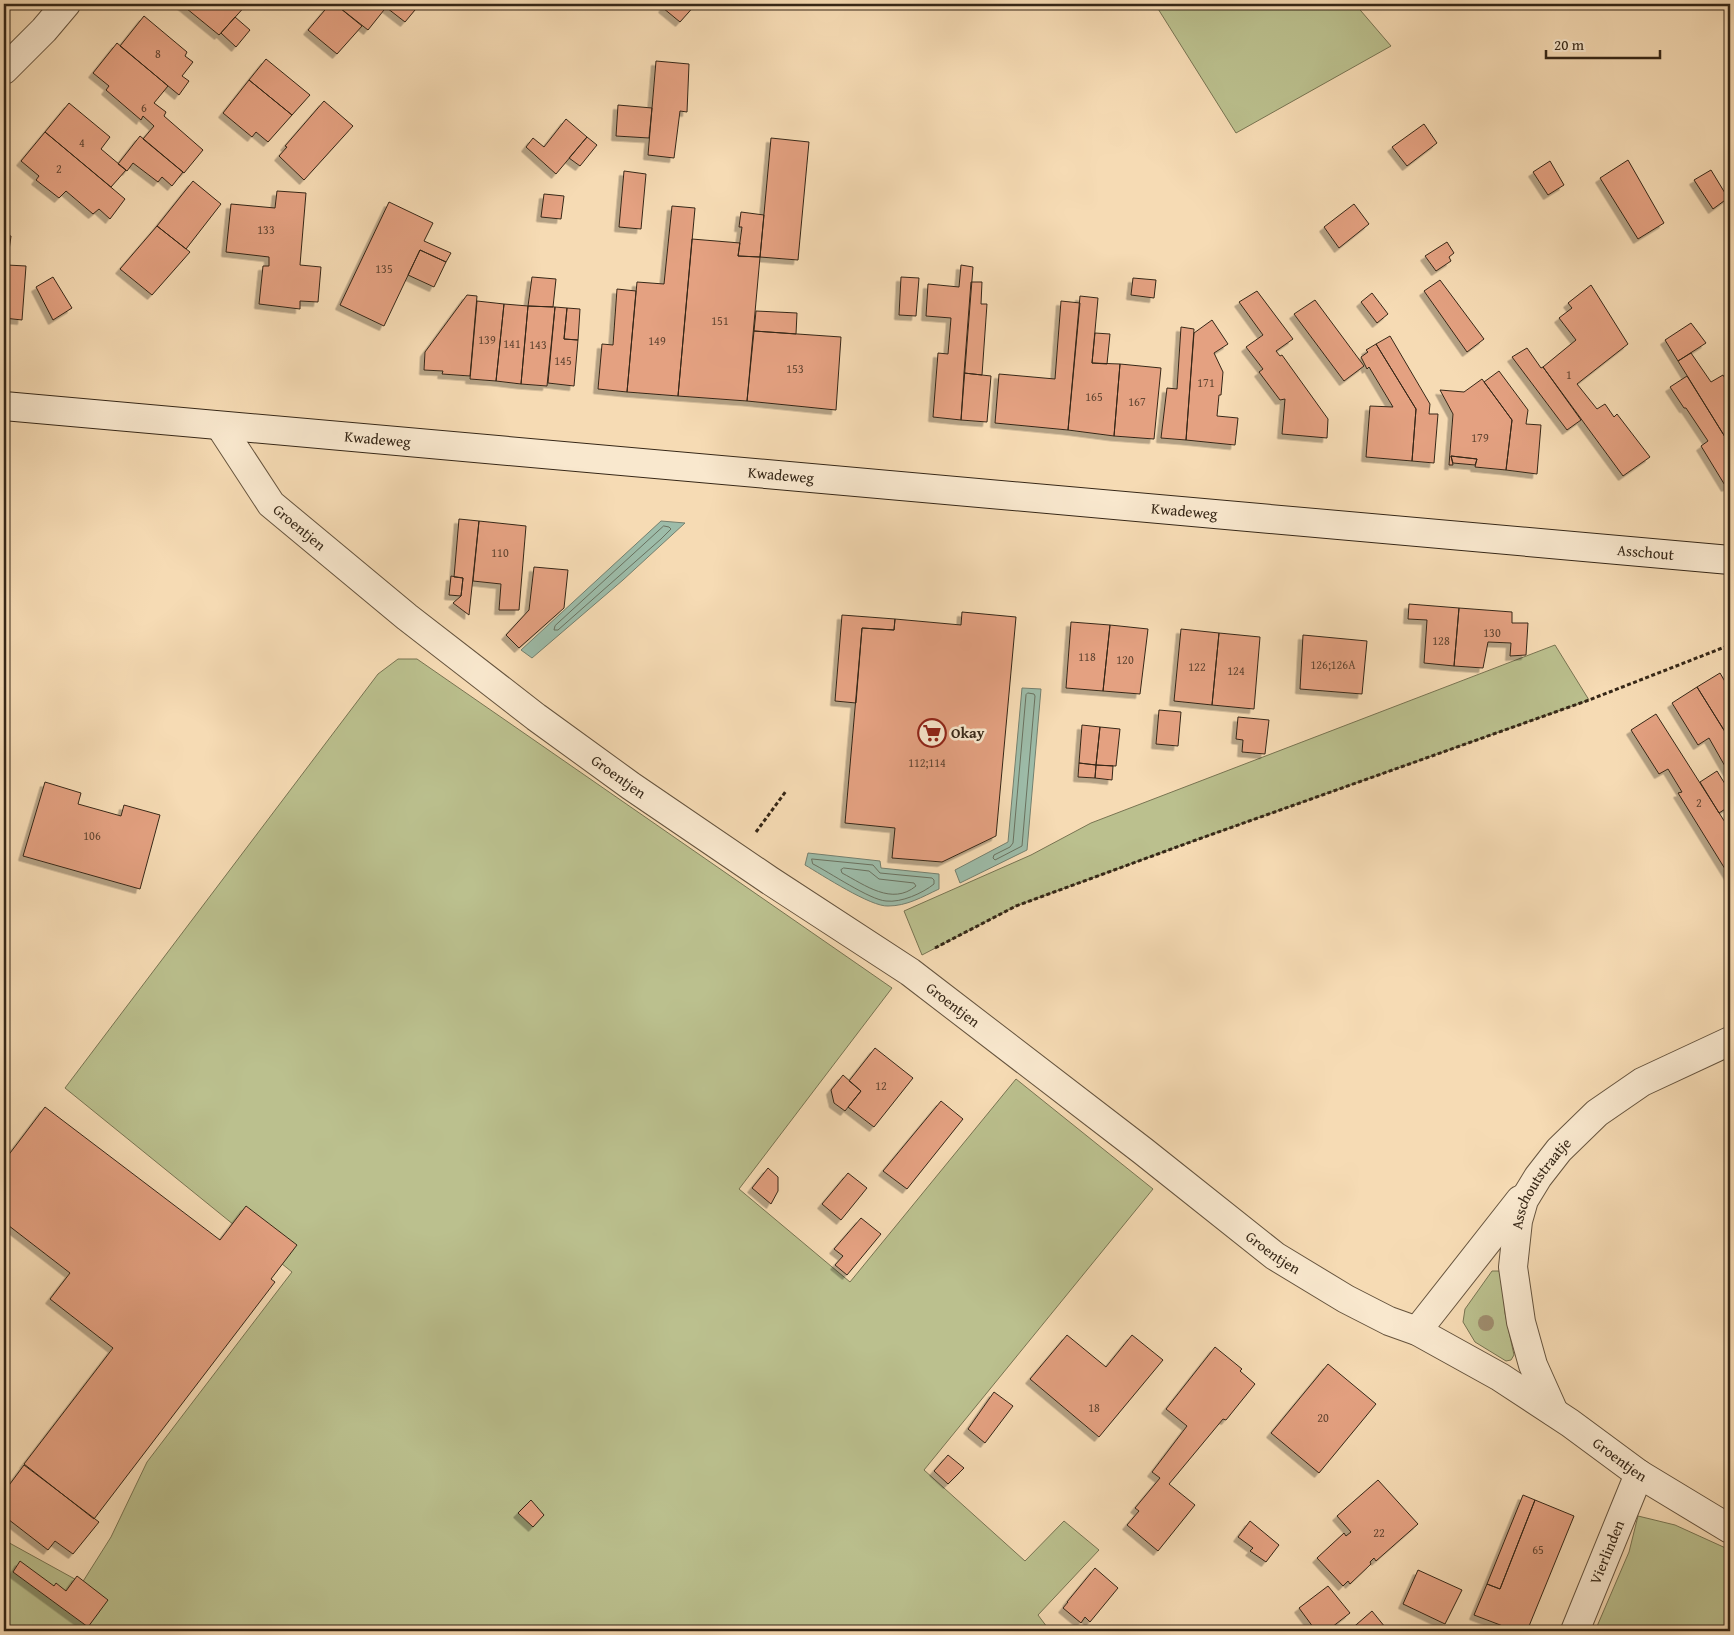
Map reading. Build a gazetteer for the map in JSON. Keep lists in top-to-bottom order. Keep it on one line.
{"streets":{"street":["Kwadeweg","Groentjen","Asschout","Asschoutstraatje","Vierlinden"]},"crossings":[["Kwadeweg","Groentjen"],["Kwadeweg","Asschout"],["Groentjen","Asschoutstraatje"],["Groentjen","Vierlinden"]],"places":{"supermarket":["Okay"]},"house_numbers":["8","6","4","2","133","135","151","139","149","141","143","145","153","1","171","165","167","179","110","130","128","118","120","126;126A","122","124","112;114","2","106","12","18","20","22","65"],"scale_bar":"20 m"}
